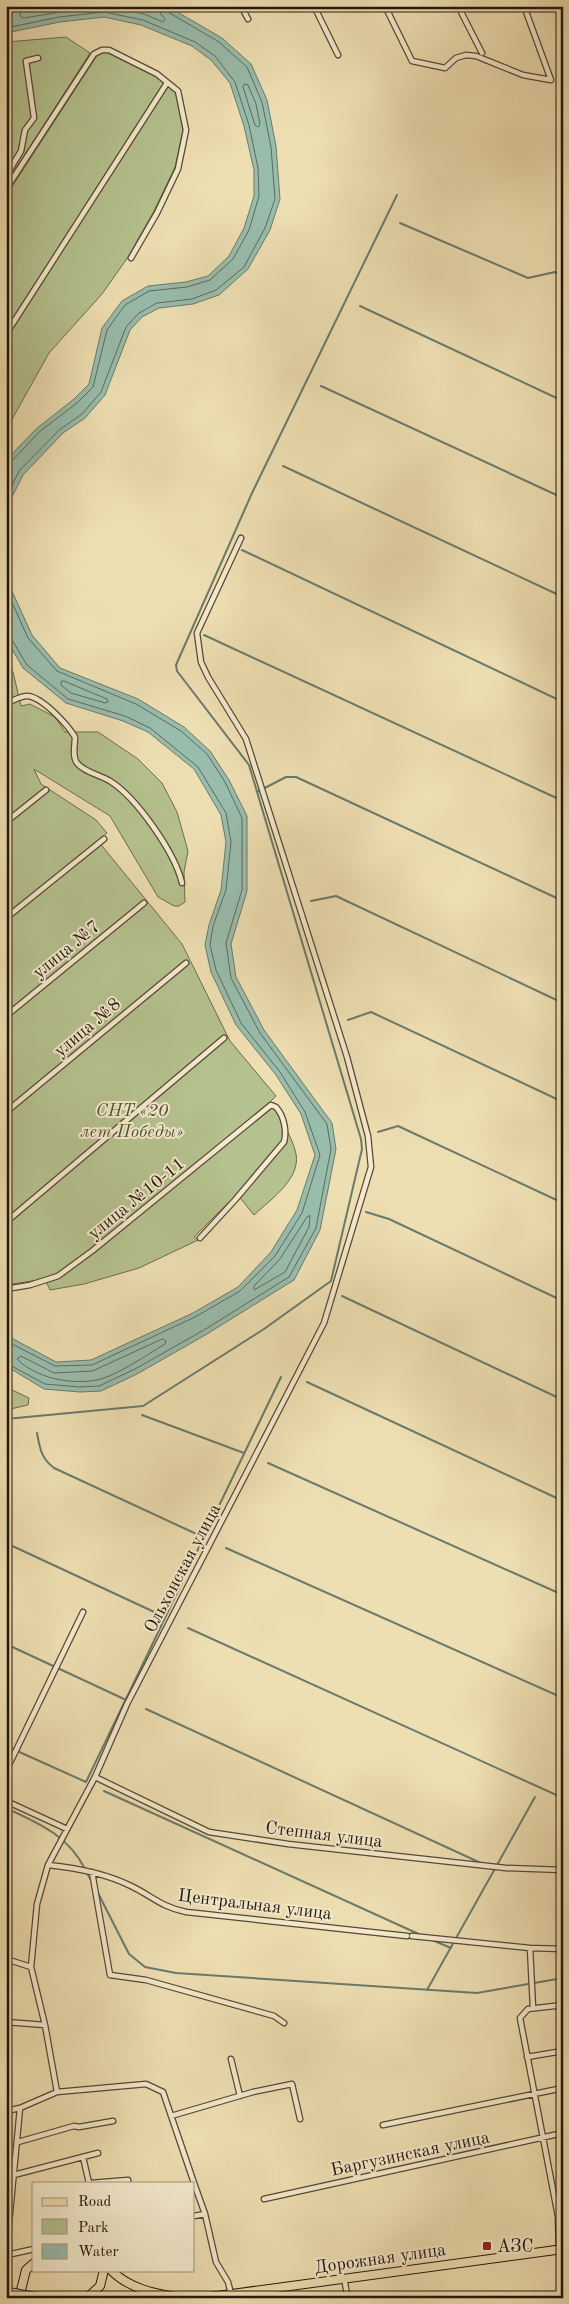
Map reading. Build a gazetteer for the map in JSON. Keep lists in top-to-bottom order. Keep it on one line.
{"streets":{"main road":["Дорожная улица"],"street":["улица №7","улица №8","улица №10-11","Ольхонская улица","Степная улица","Центральная улица","Баргузинская улица"]},"crossings":[["Ольхонская улица","Степная улица"],["Ольхонская улица","Центральная улица"]],"parks":["СНТ «20 лет Победы»"],"places":{"transit":["АЗС"]},"legend":["Road","Park","Water"]}
